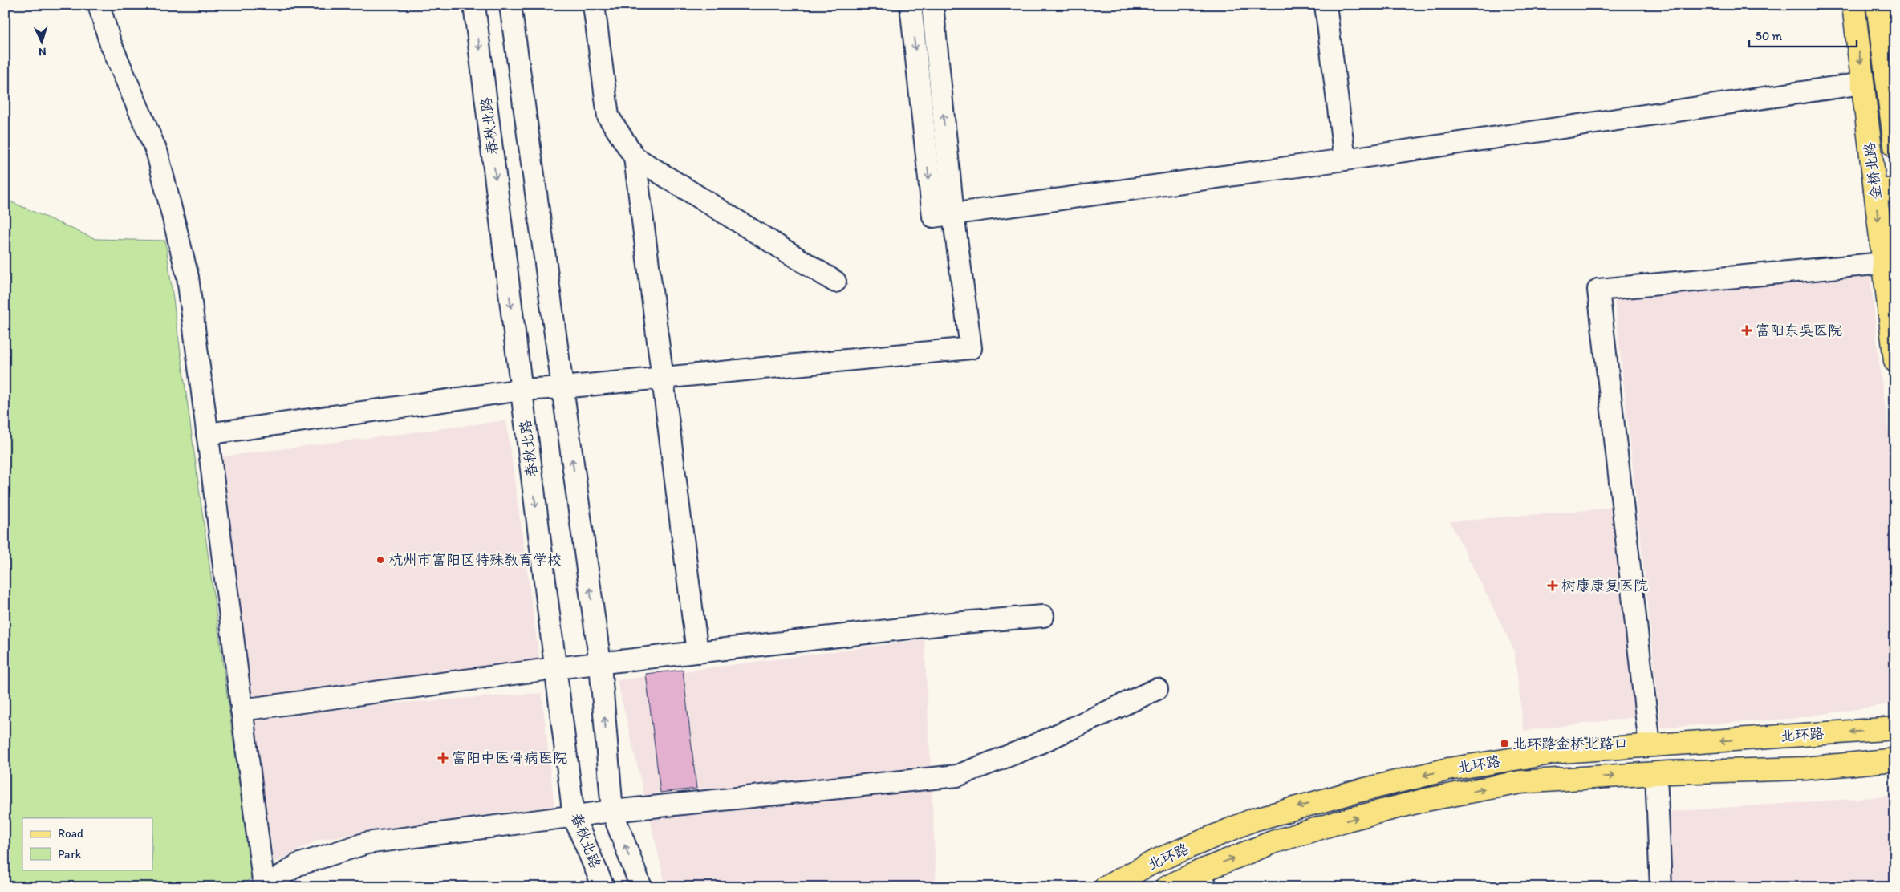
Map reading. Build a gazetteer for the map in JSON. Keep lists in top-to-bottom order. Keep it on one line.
{"streets":{"main road":["金桥北路","北环路"],"street":["春秋北路"]},"places":{"health":["富阳东吴医院","树康康复医院","富阳中医骨病医院"],"other":["杭州市富阳区特殊教育学校"],"transit":["北环路金桥北路口"]},"legend":["Road","Park"],"scale_bar":"50 m","north":"bottom"}
